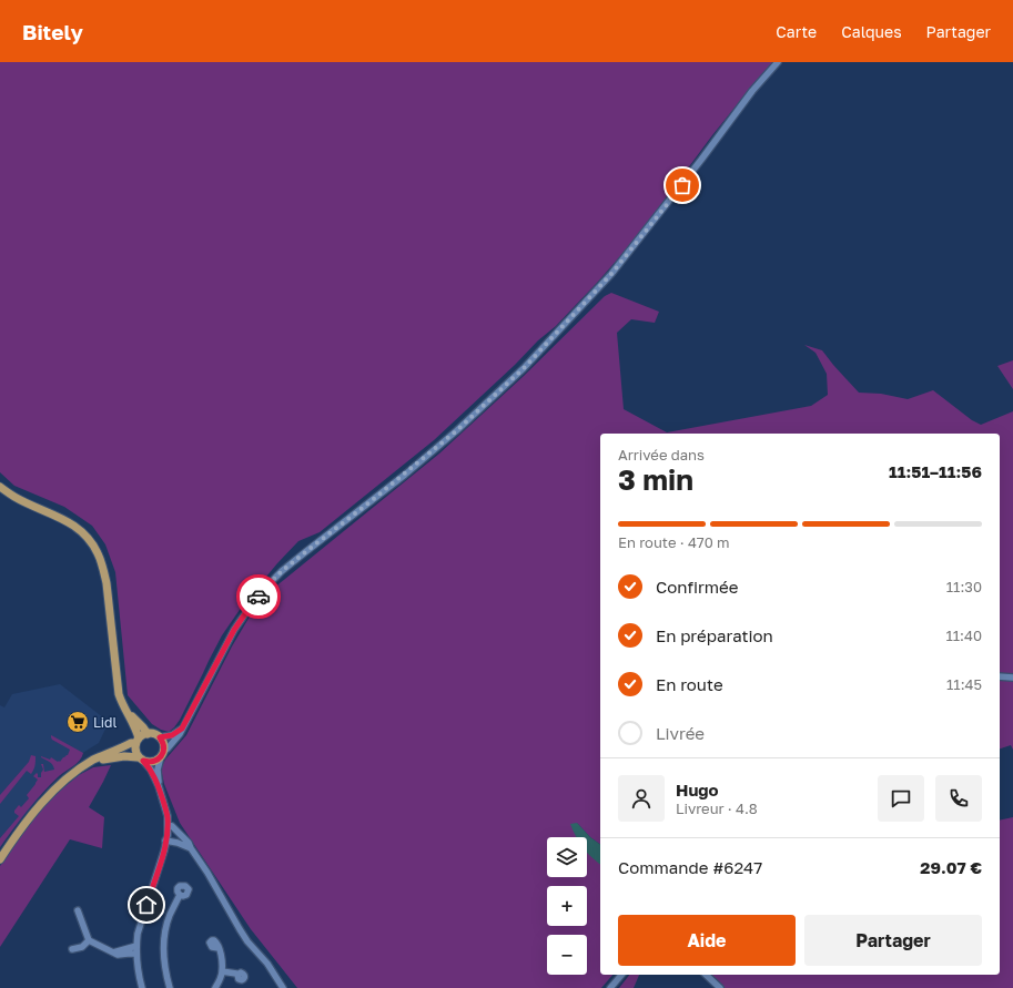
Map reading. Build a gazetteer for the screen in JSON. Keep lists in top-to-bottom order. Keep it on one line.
{"places":{"supermarket":["Lidl"]},"page":{"header":"Bitely","nav":["Carte","Calques","Partager"],"heading":["3 min","Arrivée dans","11:51–11:56"],"panel":["Hugo","Livreur · 4.8","Commande #6247","29.07 €"],"bar":"En route · 470 m","list":[["Confirmée","11:30"],["En préparation","11:40"],["En route","11:45"],"Livrée"],"map_buttons":["+","−"],"buttons":["Aide","Partager"]}}
